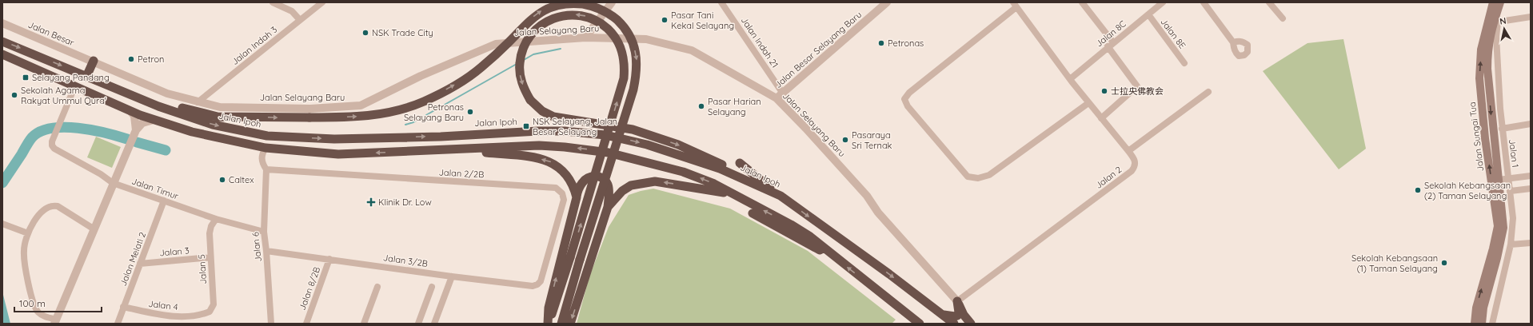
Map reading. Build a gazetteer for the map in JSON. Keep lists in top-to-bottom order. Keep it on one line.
{"streets":{"highway":["Jalan Ipoh"],"main road":["Jalan Sungai Tua"],"street":["Jalan Selayang Baru","Jalan Besar","Jalan 8C","Jalan 8E","Jalan Indah 21","Jalan Indah 3","Jalan Besar Selayang Baru","Jalan 1","Jalan 2/2B","Jalan 2","Jalan Timur","Jalan 6","Jalan 3","Jalan Melati 2","Jalan 3/2B","Jalan 5","Jalan 8/2B","Jalan 4"]},"crossings":[["Jalan Selayang Baru","Jalan Besar"],["Jalan Selayang Baru","Jalan Indah 21"],["Jalan Selayang Baru","Jalan Indah 3"],["Jalan Selayang Baru","Jalan Besar Selayang Baru"],["Jalan Selayang Baru","Jalan 2"],["Jalan 8C","Jalan 8E"],["Jalan 8C","Jalan 2"],["Jalan Indah 21","Jalan Besar Selayang Baru"],["Jalan Sungai Tua","Jalan 1"],["Jalan 2/2B","Jalan 6"],["Jalan 2/2B","Jalan 3/2B"],["Jalan Timur","Jalan 6"],["Jalan Timur","Jalan Melati 2"],["Jalan Timur","Jalan 5"],["Jalan 6","Jalan 3/2B"],["Jalan 3","Jalan Melati 2"],["Jalan 3","Jalan 5"],["Jalan Melati 2","Jalan 4"],["Jalan 3/2B","Jalan 8/2B"],["Jalan 5","Jalan 4"]],"places":{"other":["Pasar Tani Kekal Selayang","NSK Trade City","Petronas","Petron","士拉央佛教会","Sekolah Agama Rakyat Ummul Qura'","Pasar Harian Selayang","Petronas Selayang Baru","Pasaraya Sri Ternak","Caltex","Sekolah Kebangsaan (2) Taman Selayang","Sekolah Kebangsaan (1) Taman Selayang"],"transit":["Selayang Pandang","NSK Selayang, Jalan Besar Selayang"],"health":["Klinik Dr. Low"]},"scale_bar":"100 m","north":"top"}
